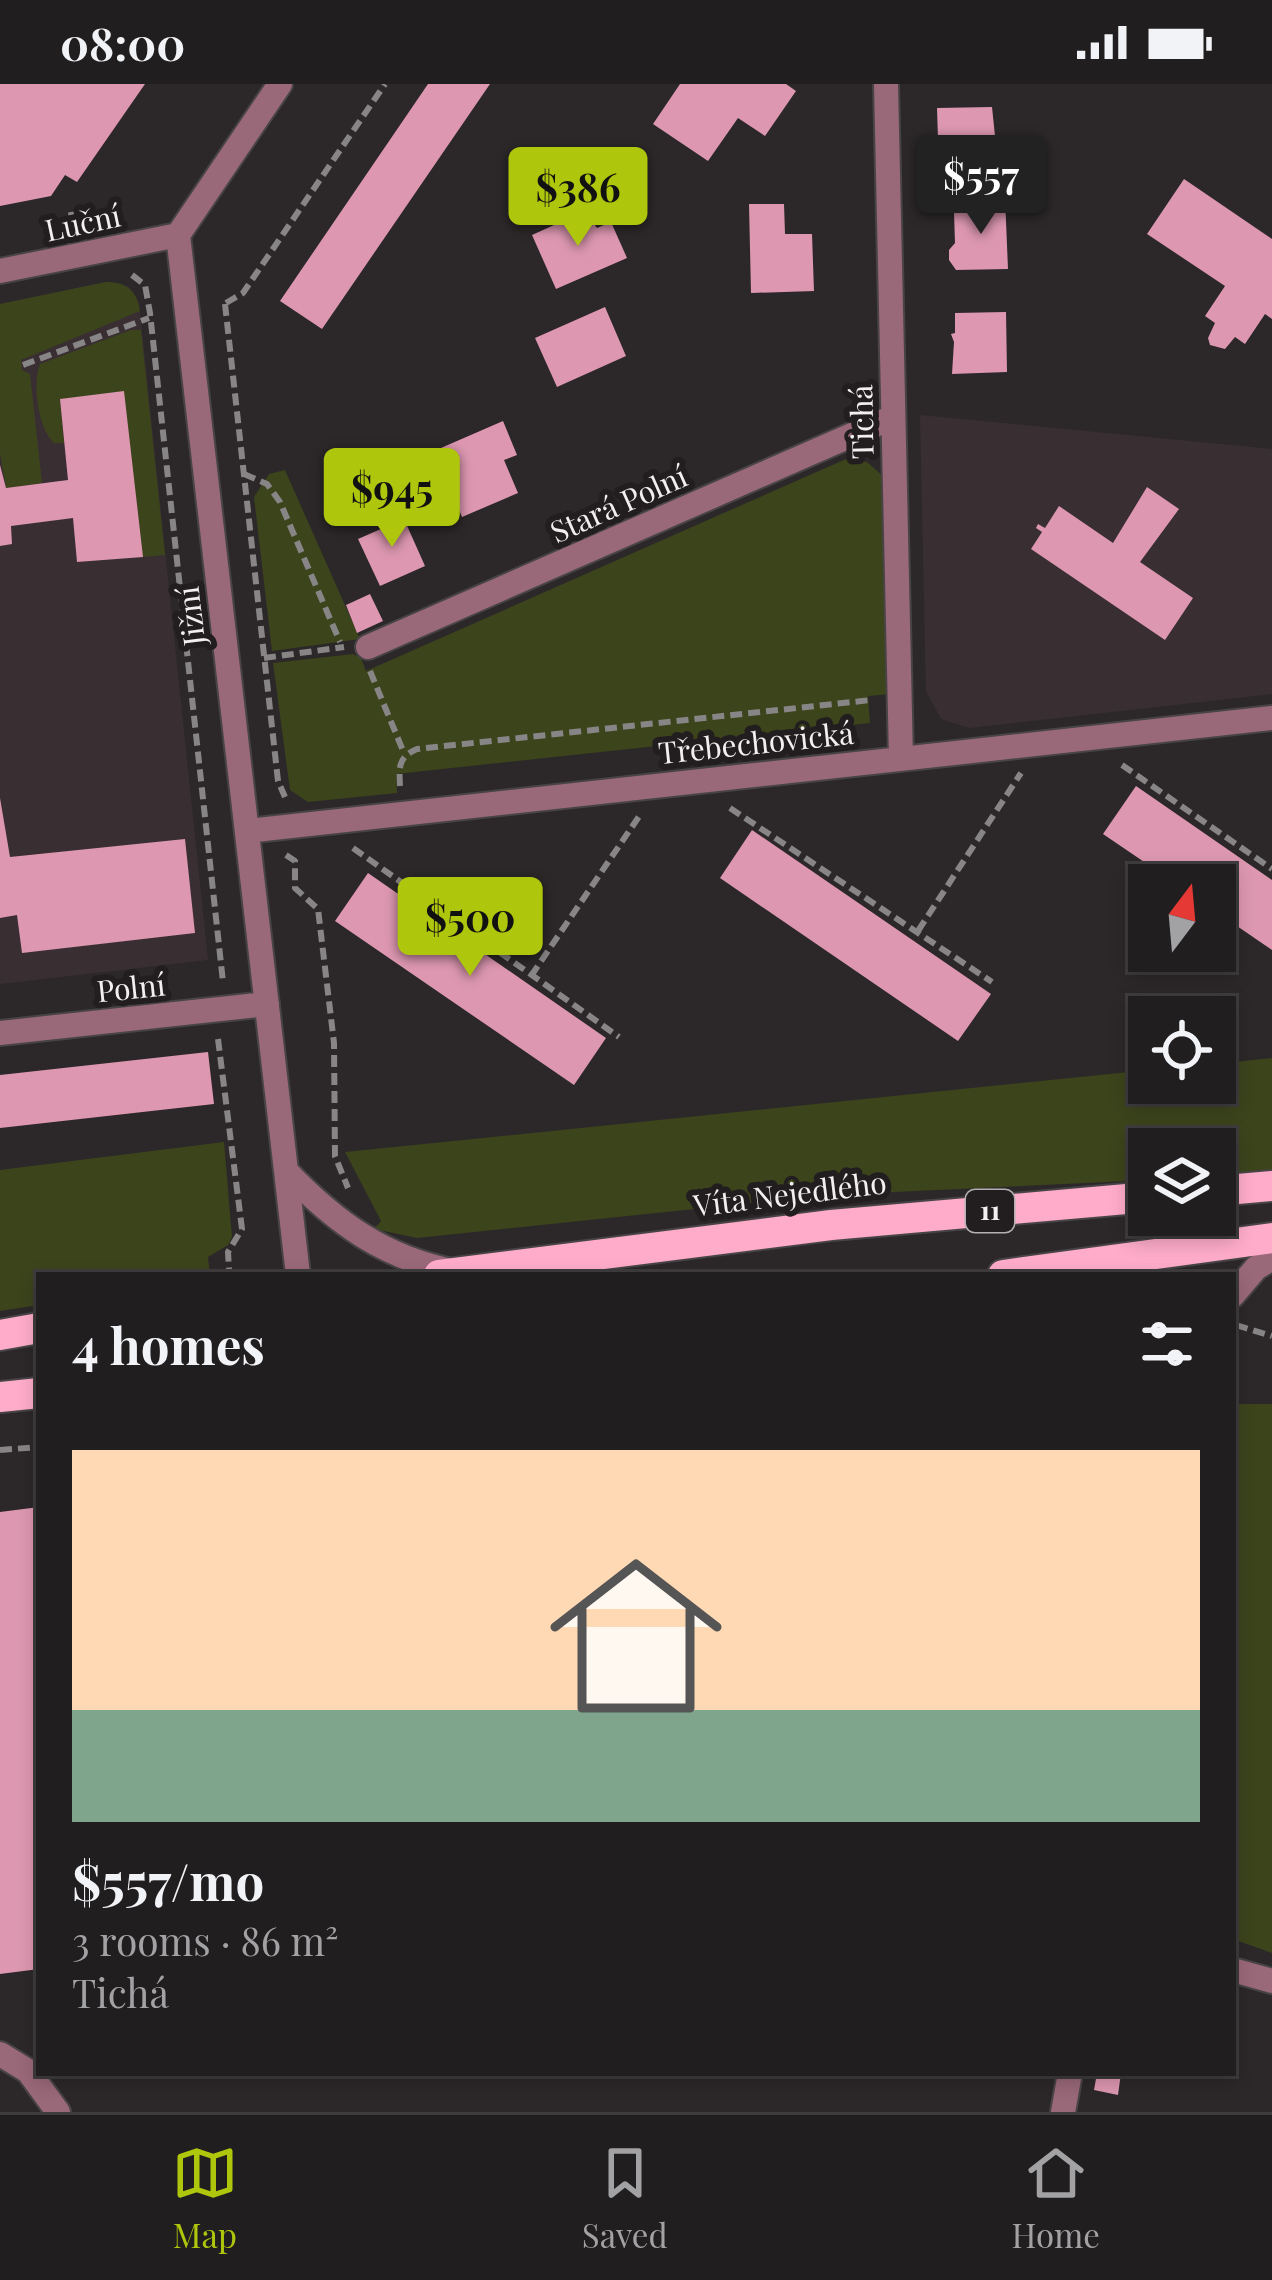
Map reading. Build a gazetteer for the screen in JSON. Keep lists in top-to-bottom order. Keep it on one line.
{"streets":{"main road":["Víta Nejedlého","11"],"street":["Luční","Tichá","Stará Polní","Jižní","Třebechovická","Polní"]},"crossings":[["Luční","Jižní"],["Tichá","Stará Polní"],["Tichá","Třebechovická"],["Jižní","Třebechovická"],["Jižní","Polní"]],"north":"top","page":{"status":"08:00","price":["$557","$386","$945","$500"],"heading":"4 homes","list":[{"name":"$557/mo","note":"3 rooms · 86 m² · Tichá"}],"tabs":["Map","Saved","Home"]}}
